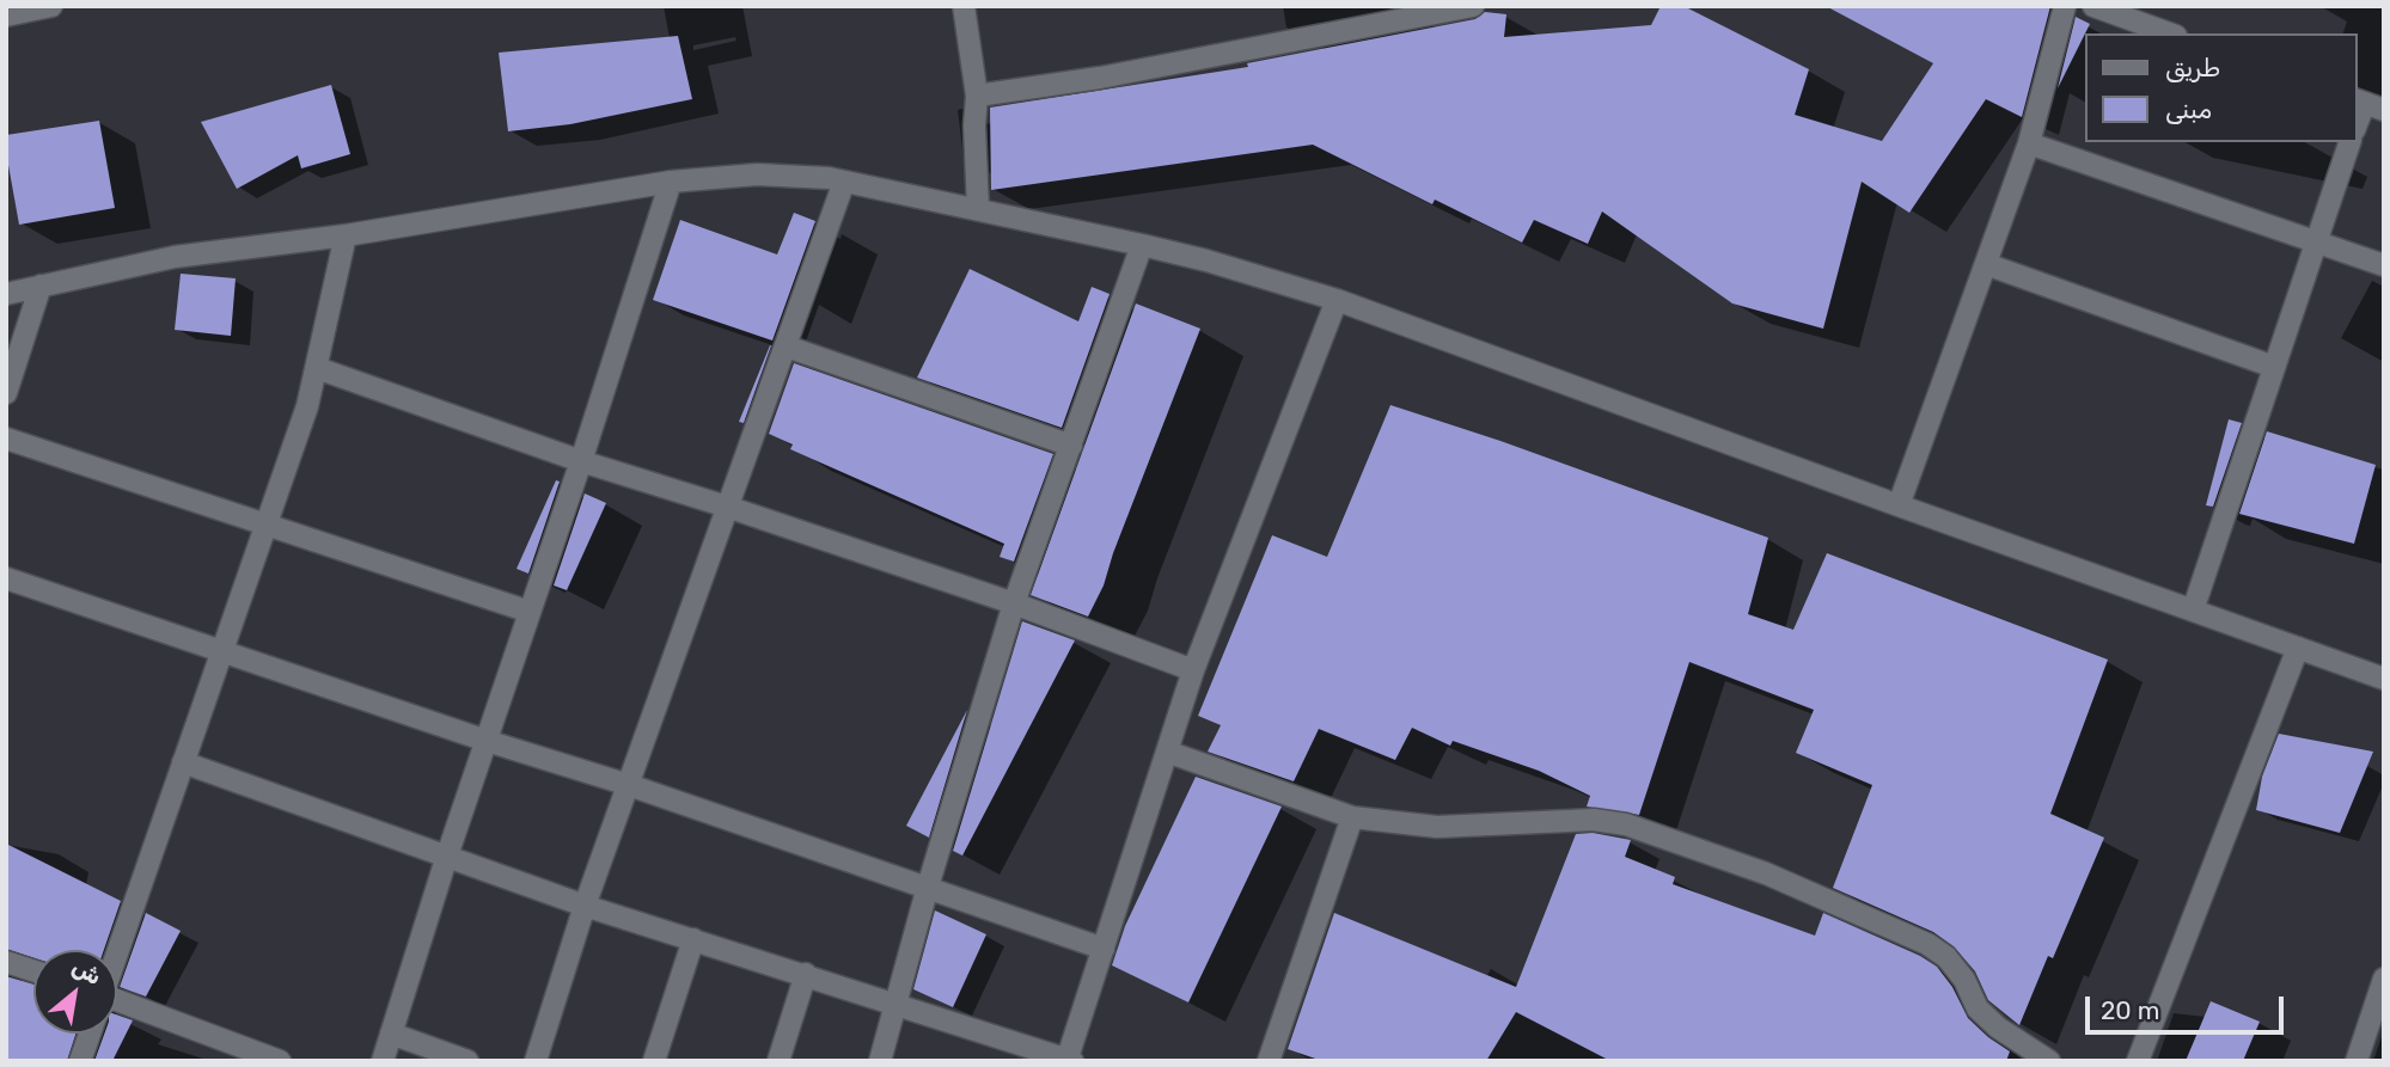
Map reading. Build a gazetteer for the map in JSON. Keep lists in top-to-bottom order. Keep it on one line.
{"legend":["طريق","مبنى"],"scale_bar":"20 m","north":"top right"}
